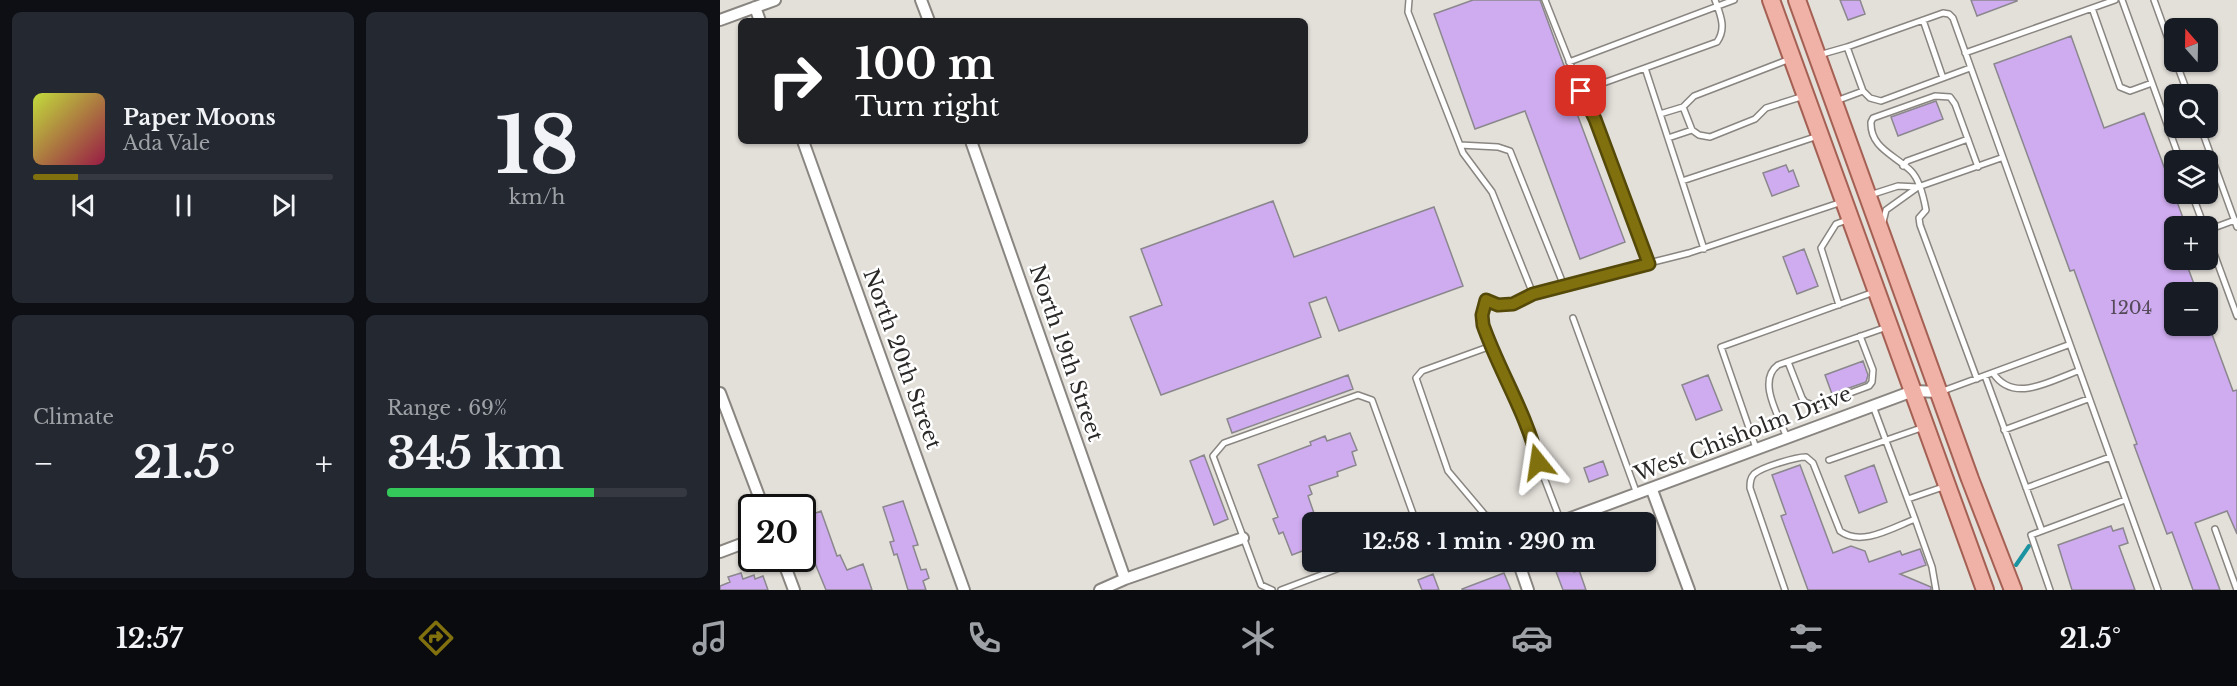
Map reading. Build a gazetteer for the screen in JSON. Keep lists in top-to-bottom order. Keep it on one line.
{"streets":{"street":["North 19th Street","North 20th Street","West Chisholm Drive"]},"house_numbers":["1204"],"north":"top","page":{"tile":[["18","km/h"],"Climate",["Range · 69%","345 km"]],"map_buttons":["+","−"],"turn":["100 m","Turn right"],"song":["Paper Moons","Ada Vale"],"heat":["−","21.5°","+"],"limit":"20","trip":"12:58 · 1 min · 290 m","tabs":["12:57","21.5°"]}}
